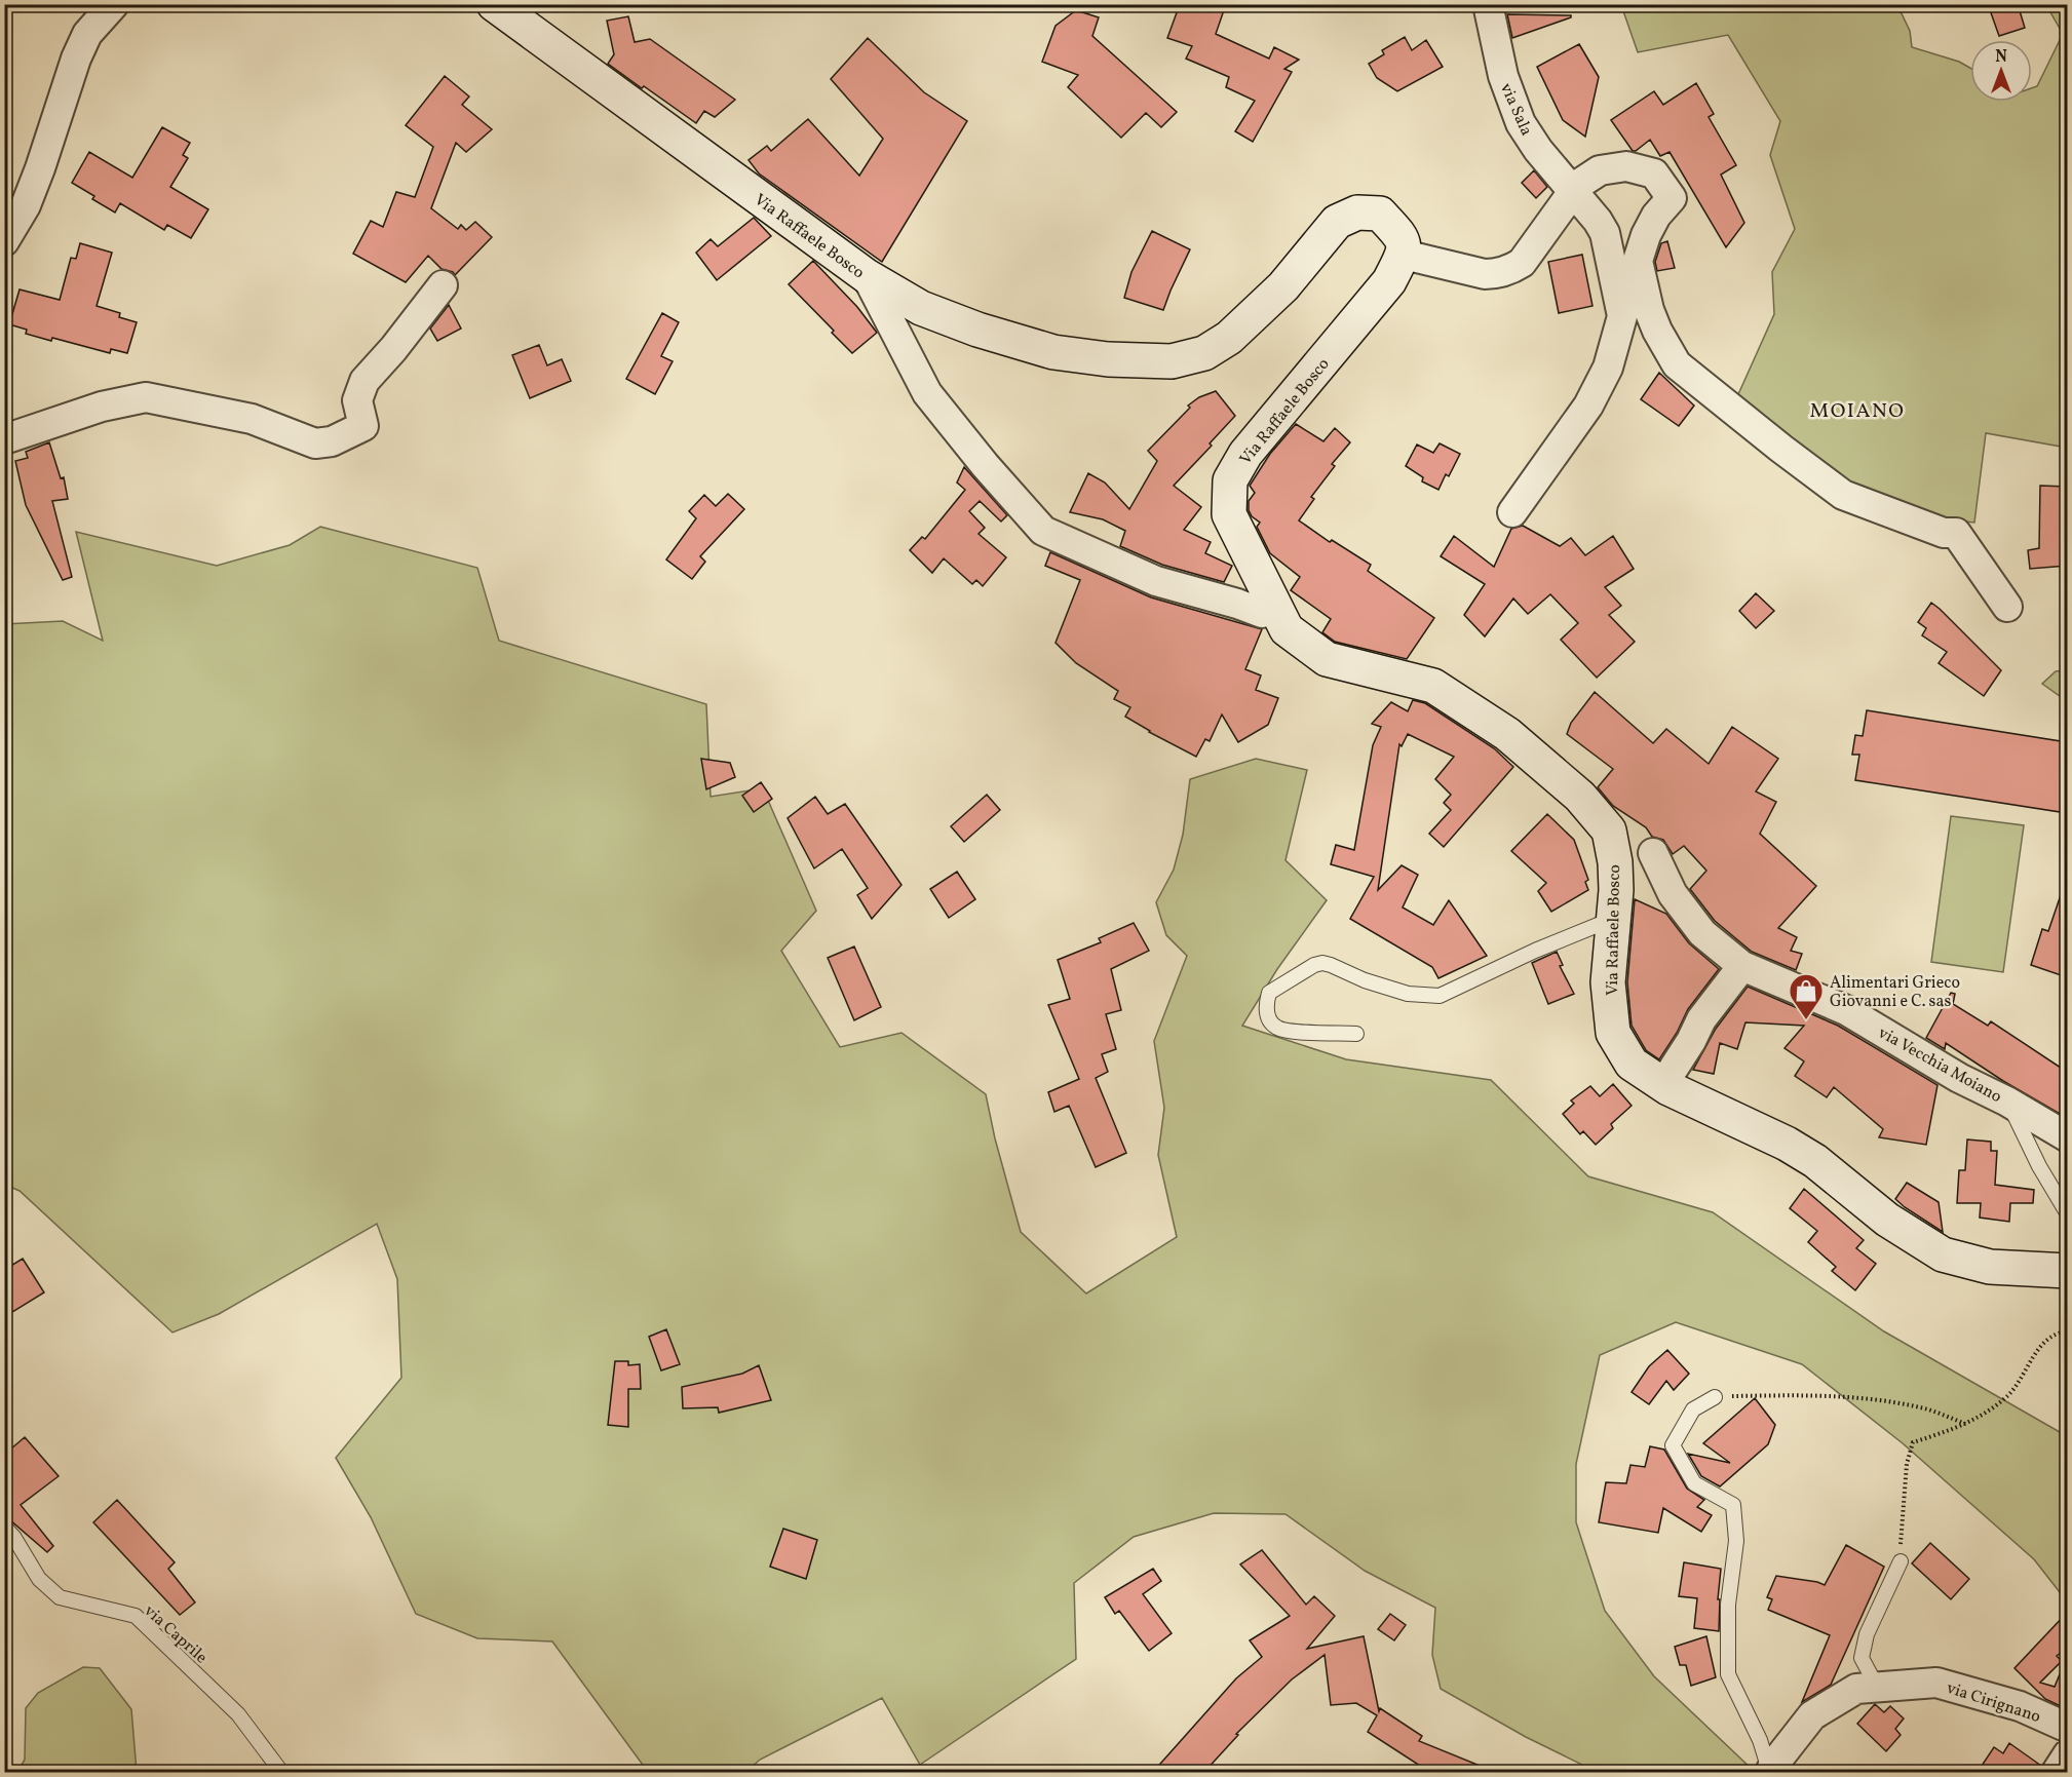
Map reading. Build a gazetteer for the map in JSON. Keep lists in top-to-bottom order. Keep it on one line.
{"streets":{"street":["via Sala","Via Raffaele Bosco","via Vecchia Moiano","via Cirignano"],"lane":["via Caprile"]},"districts":["MOIANO"],"places":{"shop":["Alimentari Grieco Giovanni e C. sas"]},"north":"top"}
